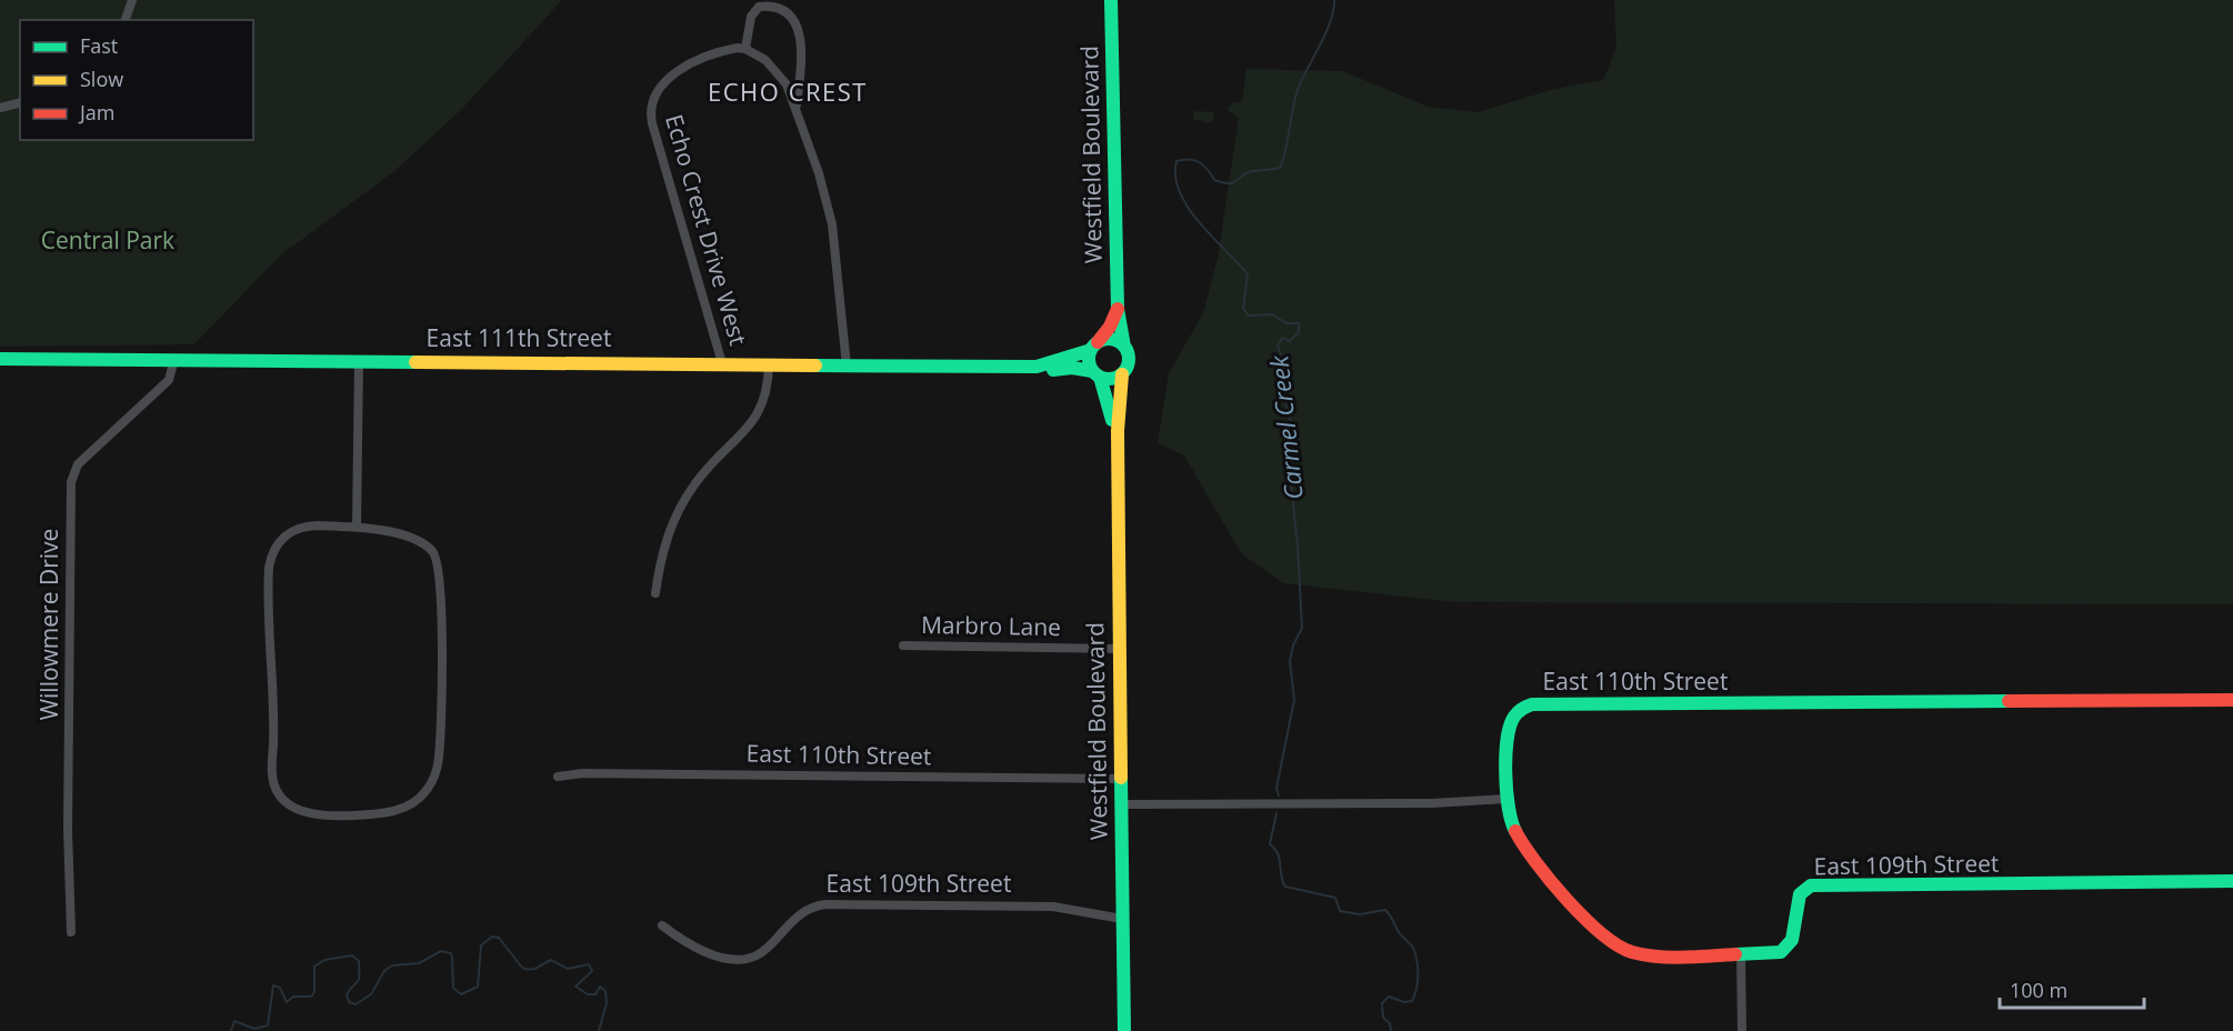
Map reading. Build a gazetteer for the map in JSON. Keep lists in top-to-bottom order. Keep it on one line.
{"streets":{"main road":["Westfield Boulevard","East 111th Street","East 110th Street","East 109th Street"],"street":["Echo Crest Drive West","Willowmere Drive","Marbro Lane"]},"crossings":[["Westfield Boulevard","East 111th Street"],["Westfield Boulevard","Marbro Lane"],["Westfield Boulevard","East 110th Street"],["Westfield Boulevard","East 109th Street"],["Echo Crest Drive West","East 111th Street"],["East 111th Street","Willowmere Drive"],["East 110th Street","East 109th Street"]],"districts":["ECHO CREST"],"water":["Carmel Creek"],"parks":["Central Park"],"legend":["Fast","Slow","Jam"],"scale_bar":"100 m"}
